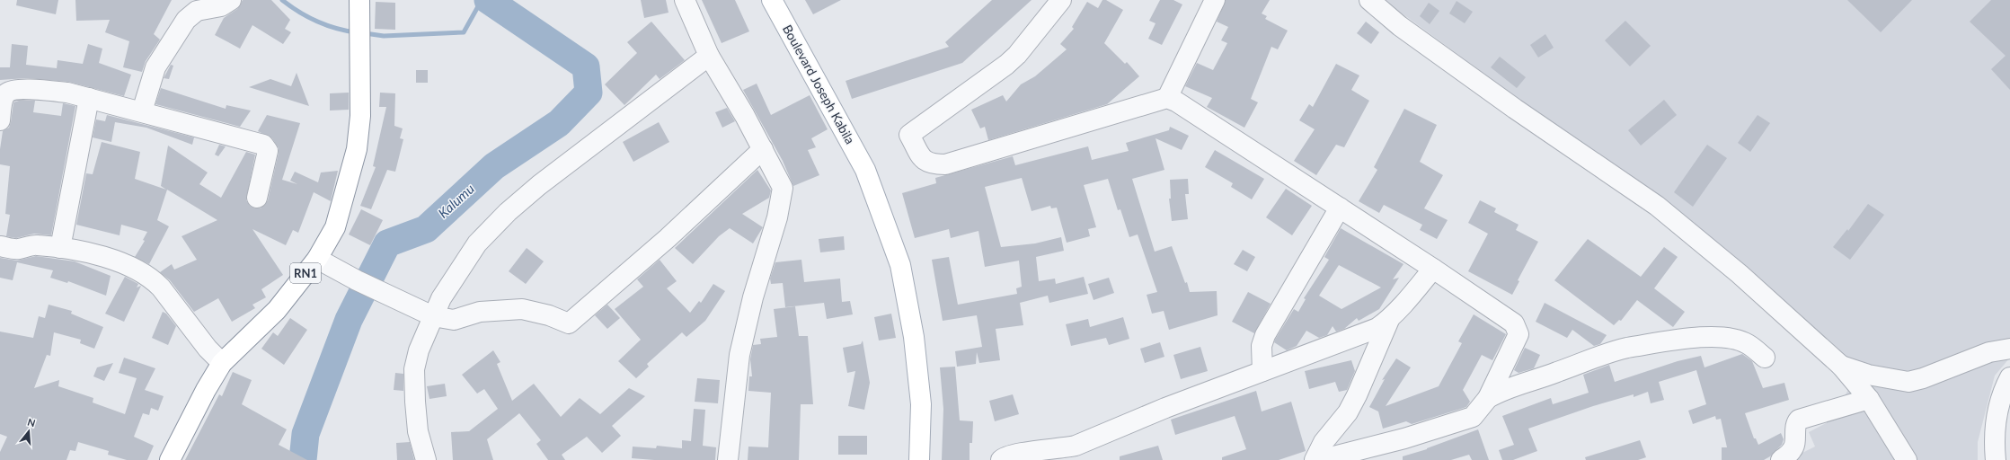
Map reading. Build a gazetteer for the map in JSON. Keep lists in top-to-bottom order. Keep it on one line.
{"streets":{"main road":["Boulevard Joseph Kabila","RN1"]},"water":["Kalumu"],"north":"top"}
